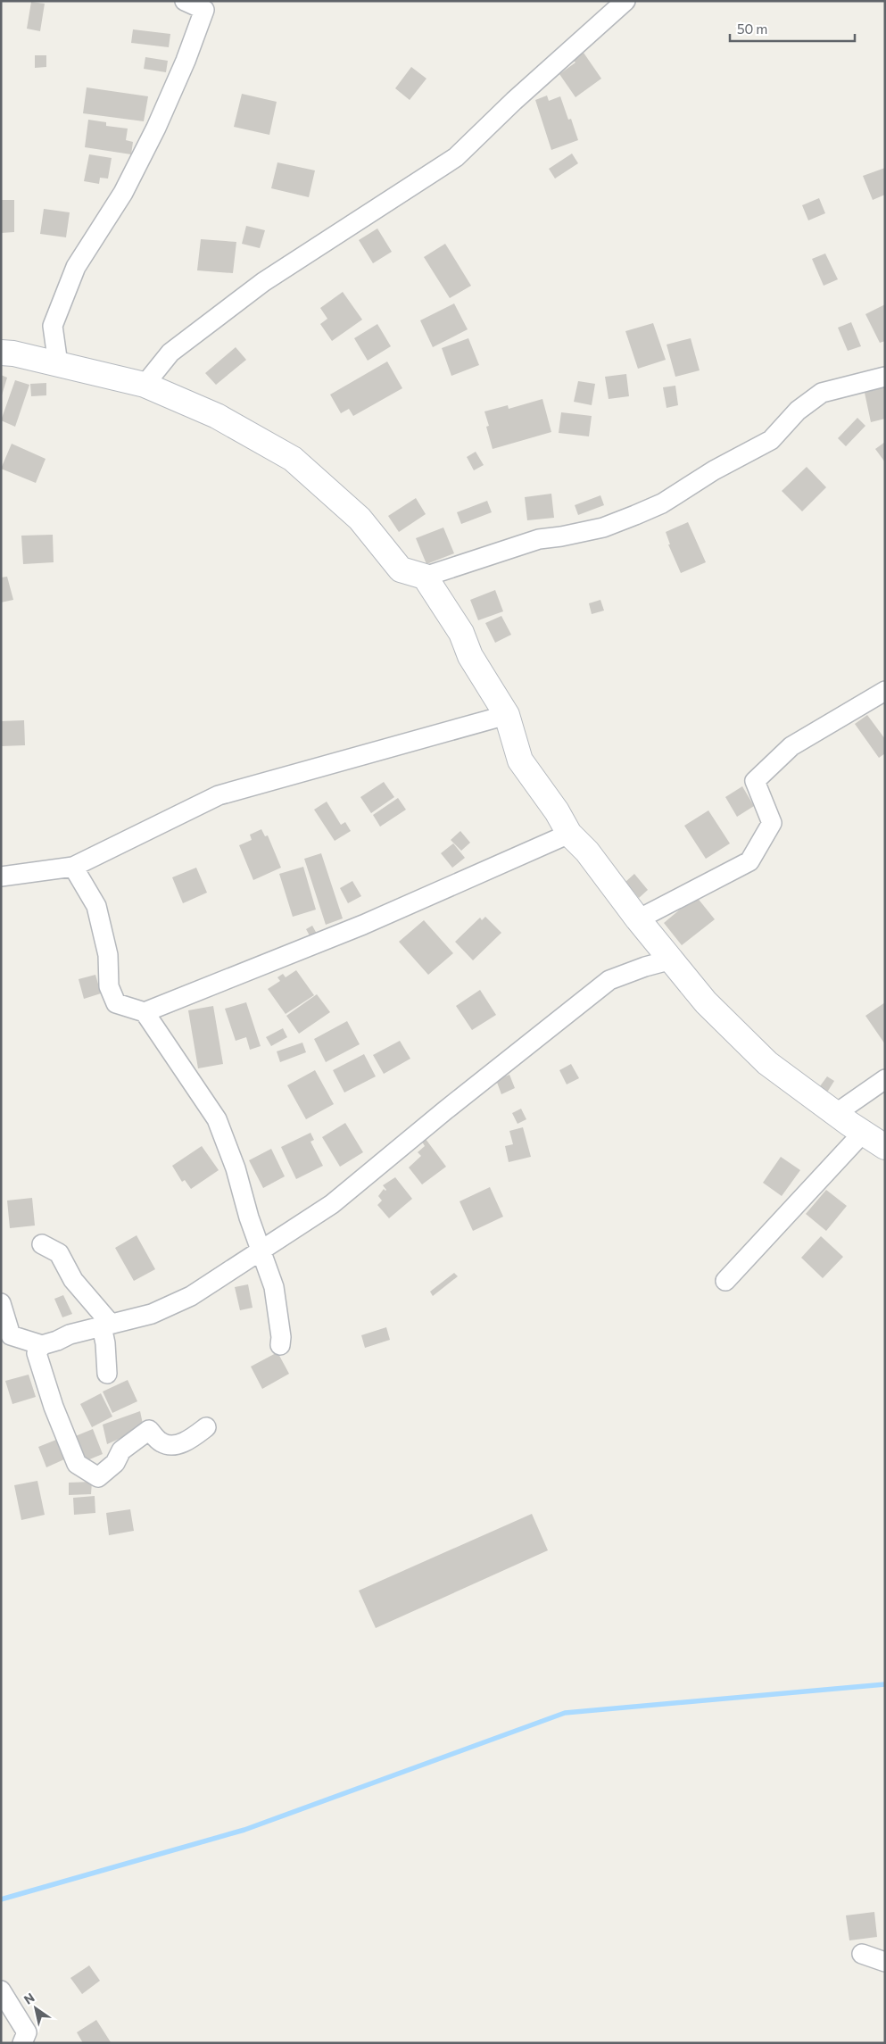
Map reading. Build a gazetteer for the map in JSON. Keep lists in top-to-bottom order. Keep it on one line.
{"scale_bar":"50 m","north":"top left"}
